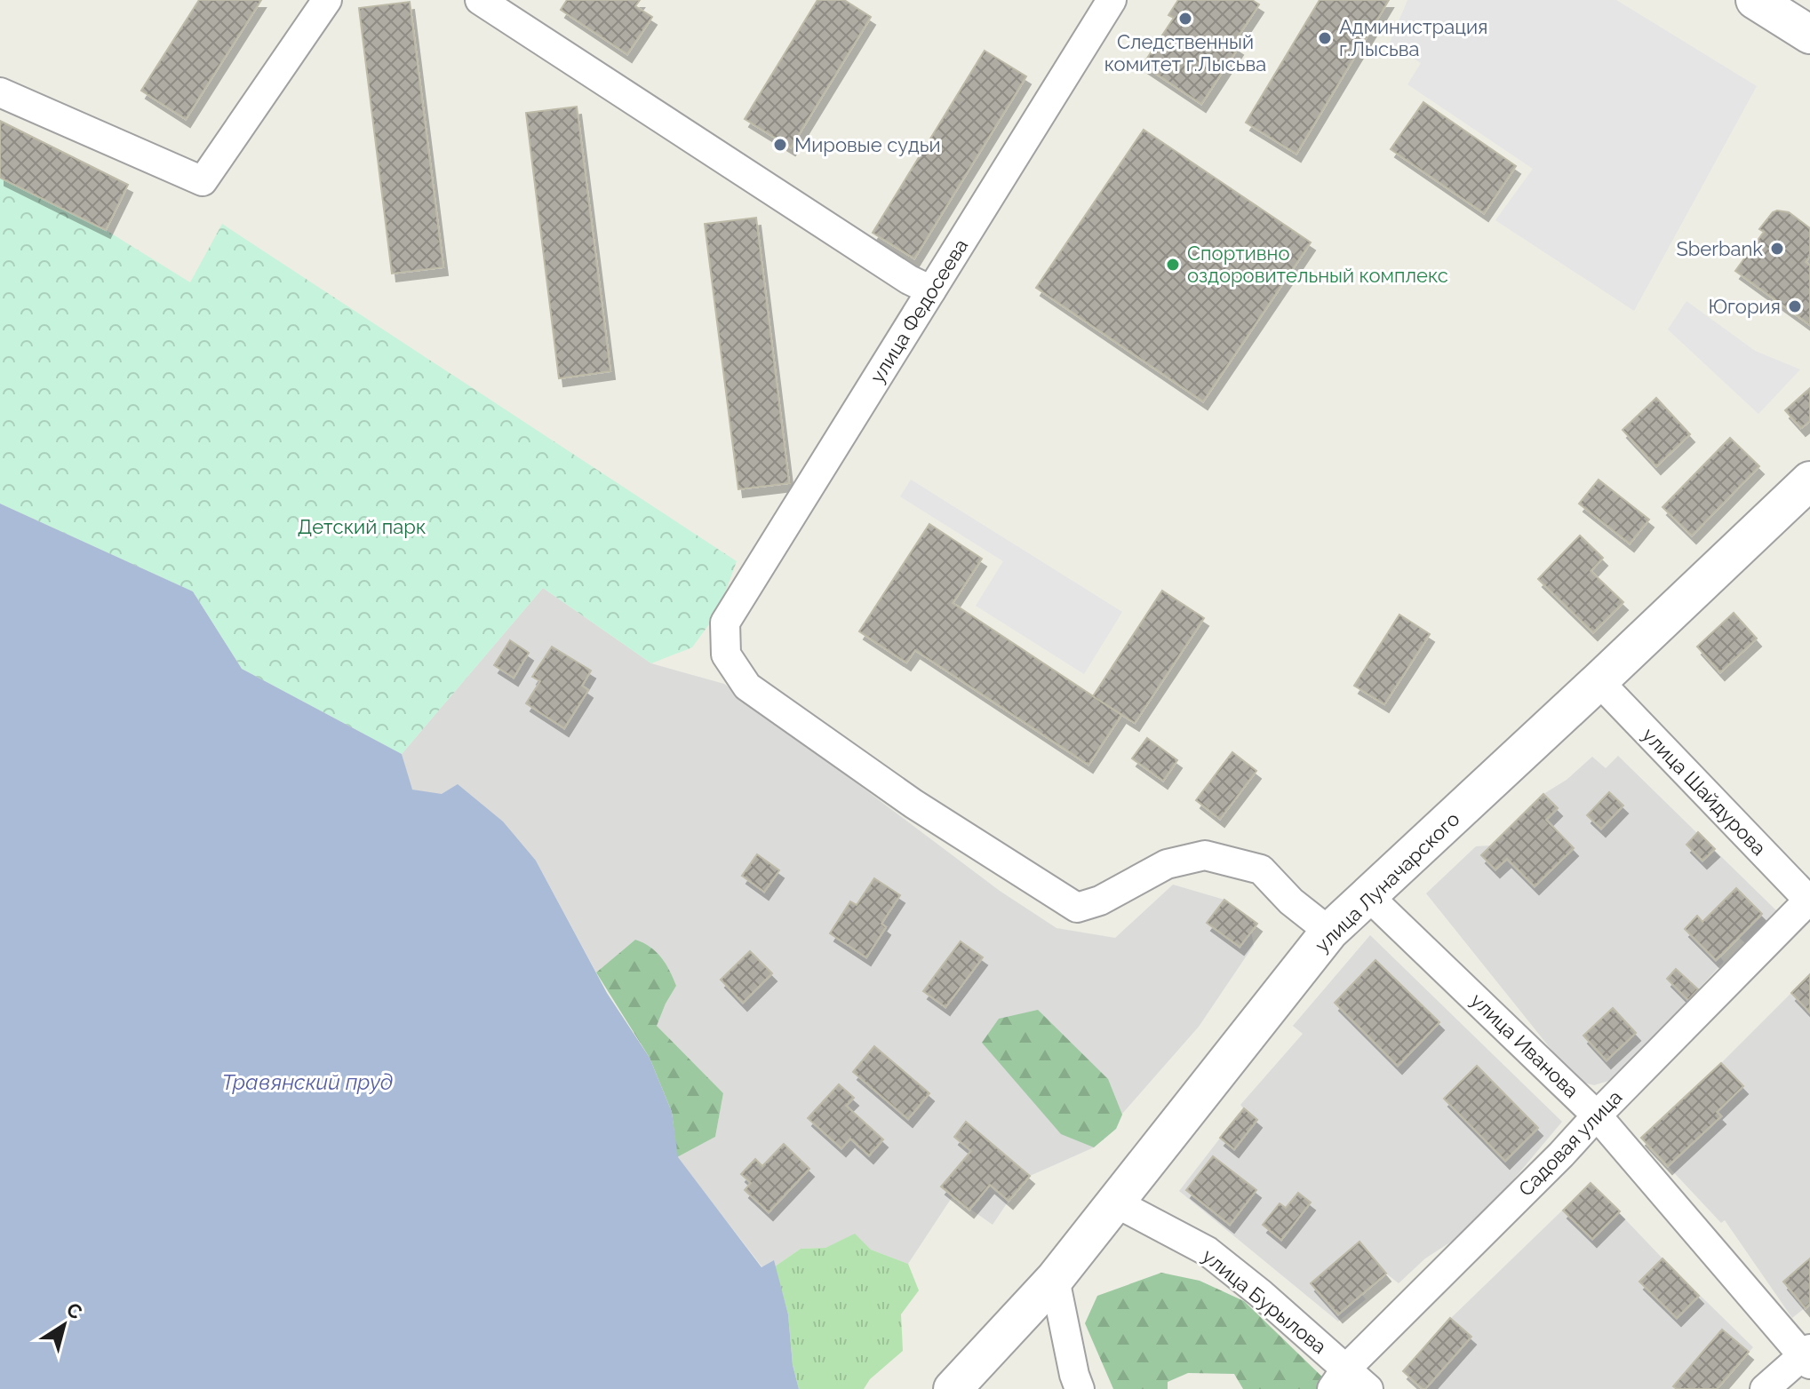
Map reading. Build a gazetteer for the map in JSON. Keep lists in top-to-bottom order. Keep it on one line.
{"streets":{"street":["улица Федосеева","улица Шайдурова","улица Луначарского","улица Иванова","Садовая улица","улица Бурылова"]},"crossings":[["улица Федосеева","улица Луначарского"],["улица Шайдурова","улица Луначарского"],["улица Шайдурова","Садовая улица"],["улица Луначарского","улица Иванова"],["улица Луначарского","улица Бурылова"],["улица Иванова","Садовая улица"],["Садовая улица","улица Бурылова"]],"water":["Травянский пруд"],"parks":["Детский парк"],"places":["Следственный комитет г.Лысьва","Администрация г.Лысьва","Мировые судьи","Sberbank","Спортивно оздоровительный комплекс","Югория"],"north":"top right"}
